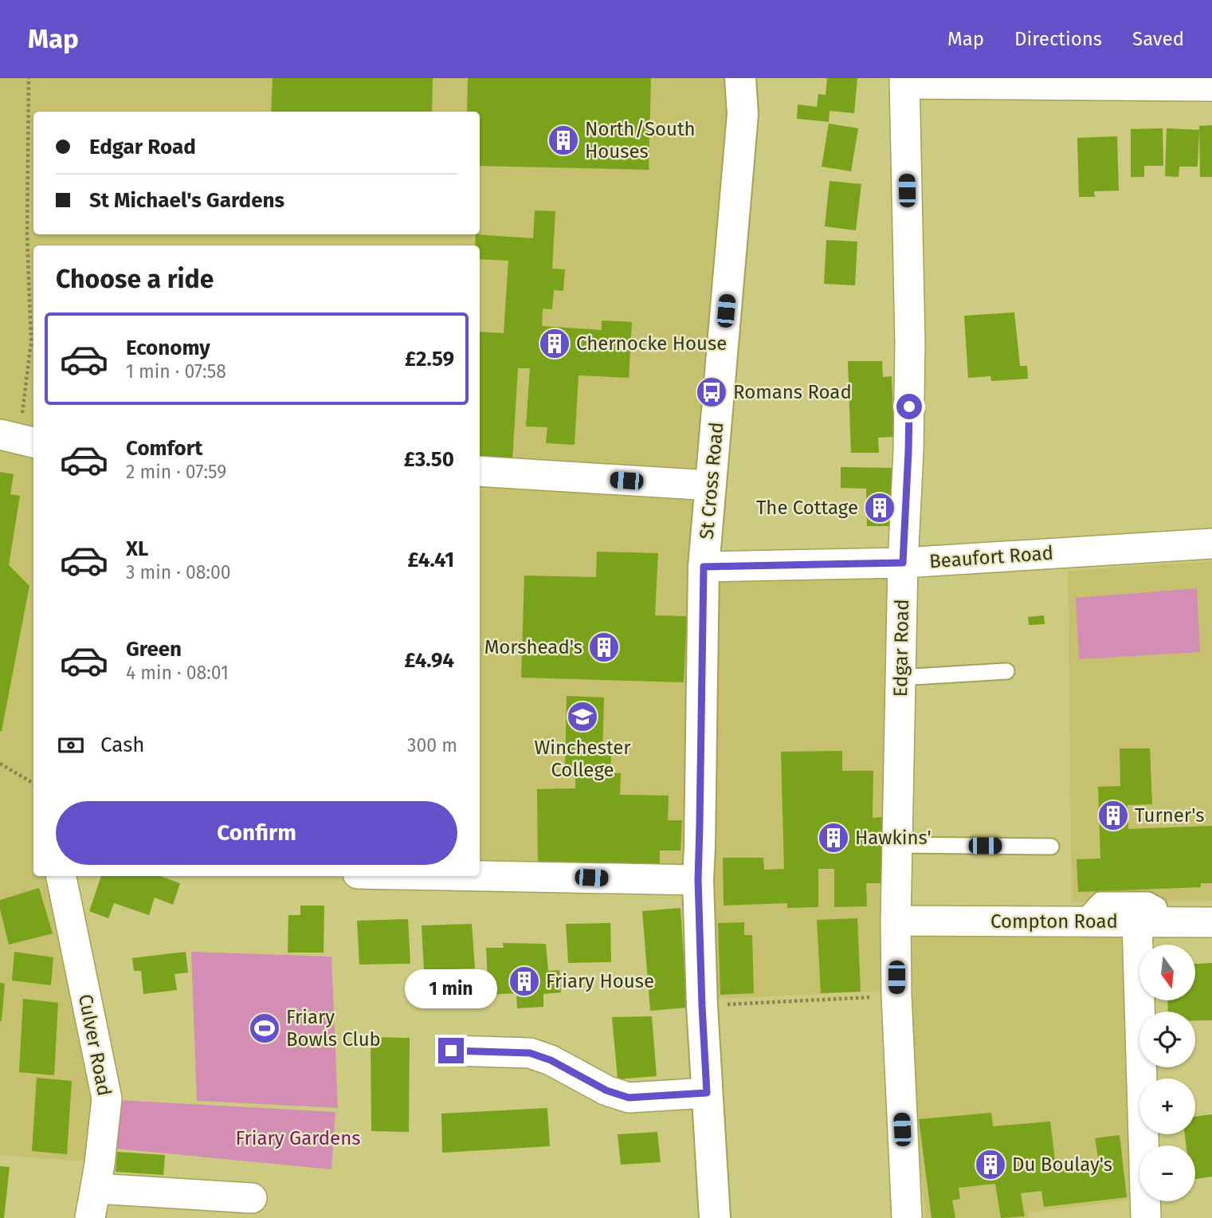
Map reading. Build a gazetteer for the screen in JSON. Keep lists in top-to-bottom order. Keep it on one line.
{"streets":{"main road":["St Cross Road"],"street":["Beaufort Road","Edgar Road","Compton Road","Culver Road"]},"crossings":[["St Cross Road","Beaufort Road"],["Beaufort Road","Edgar Road"],["Edgar Road","Compton Road"]],"parks":["Friary Gardens"],"places":{"building":["North/South Houses","Chernocke House","The Cottage","Morshead's","Turner's","Hawkins'","Friary House","Du Boulay's"],"bus stop":["Romans Road"],"school or university":["Winchester College"],"sports":["Friary Bowls Club"]},"north":"bottom","page":{"header":"Map","nav":["Map","Directions","Saved"],"banner":["Edgar Road","St Michael's Gardens"],"heading":"Choose a ride","list":[{"name":"Economy","note":"1 min · 07:58","value":"£2.59"},{"name":"Comfort","note":"2 min · 07:59","value":"£3.50"},{"name":"XL","note":"3 min · 08:00","value":"£4.41"},{"name":"Green","note":"4 min · 08:01","value":"£4.94"}],"pay":["Cash","300 m"],"buttons":"Confirm","map_buttons":["+","−"],"bubble":"1 min"}}
